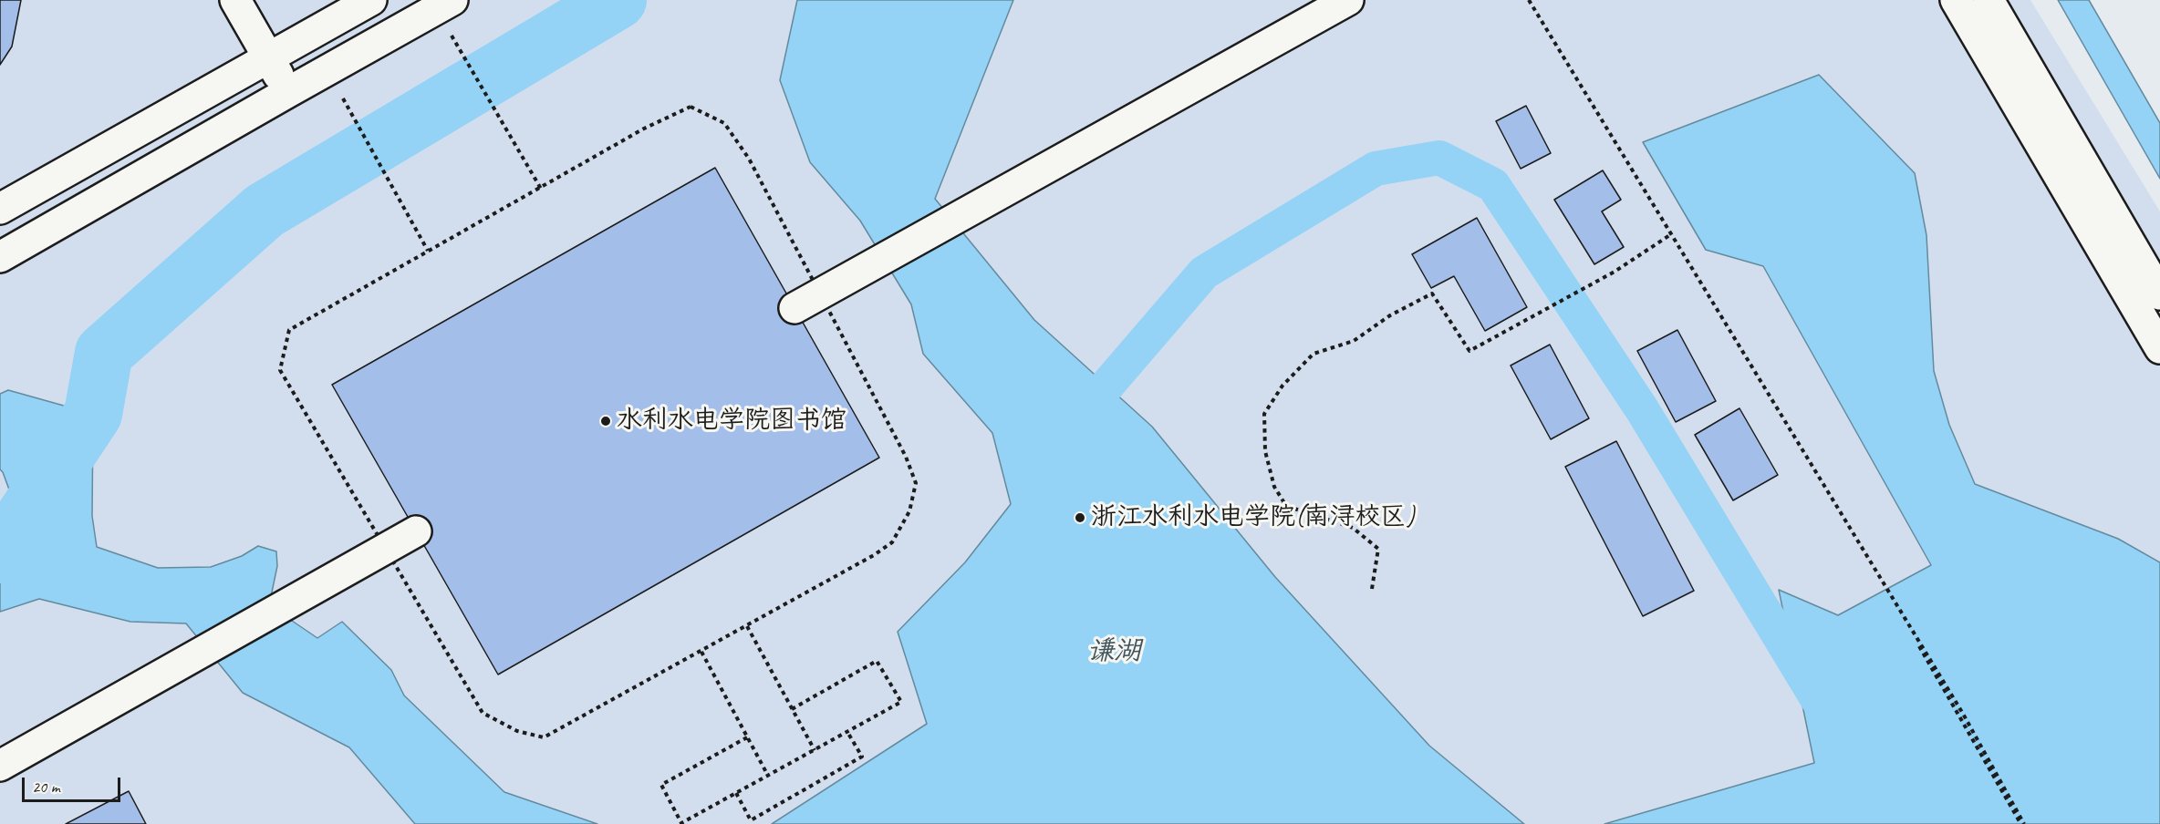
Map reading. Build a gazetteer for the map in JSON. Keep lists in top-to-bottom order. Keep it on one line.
{"water":["谦湖"],"places":["水利水电学院图书馆","浙江水利水电学院(南浔校区)"],"scale_bar":"20 m"}
